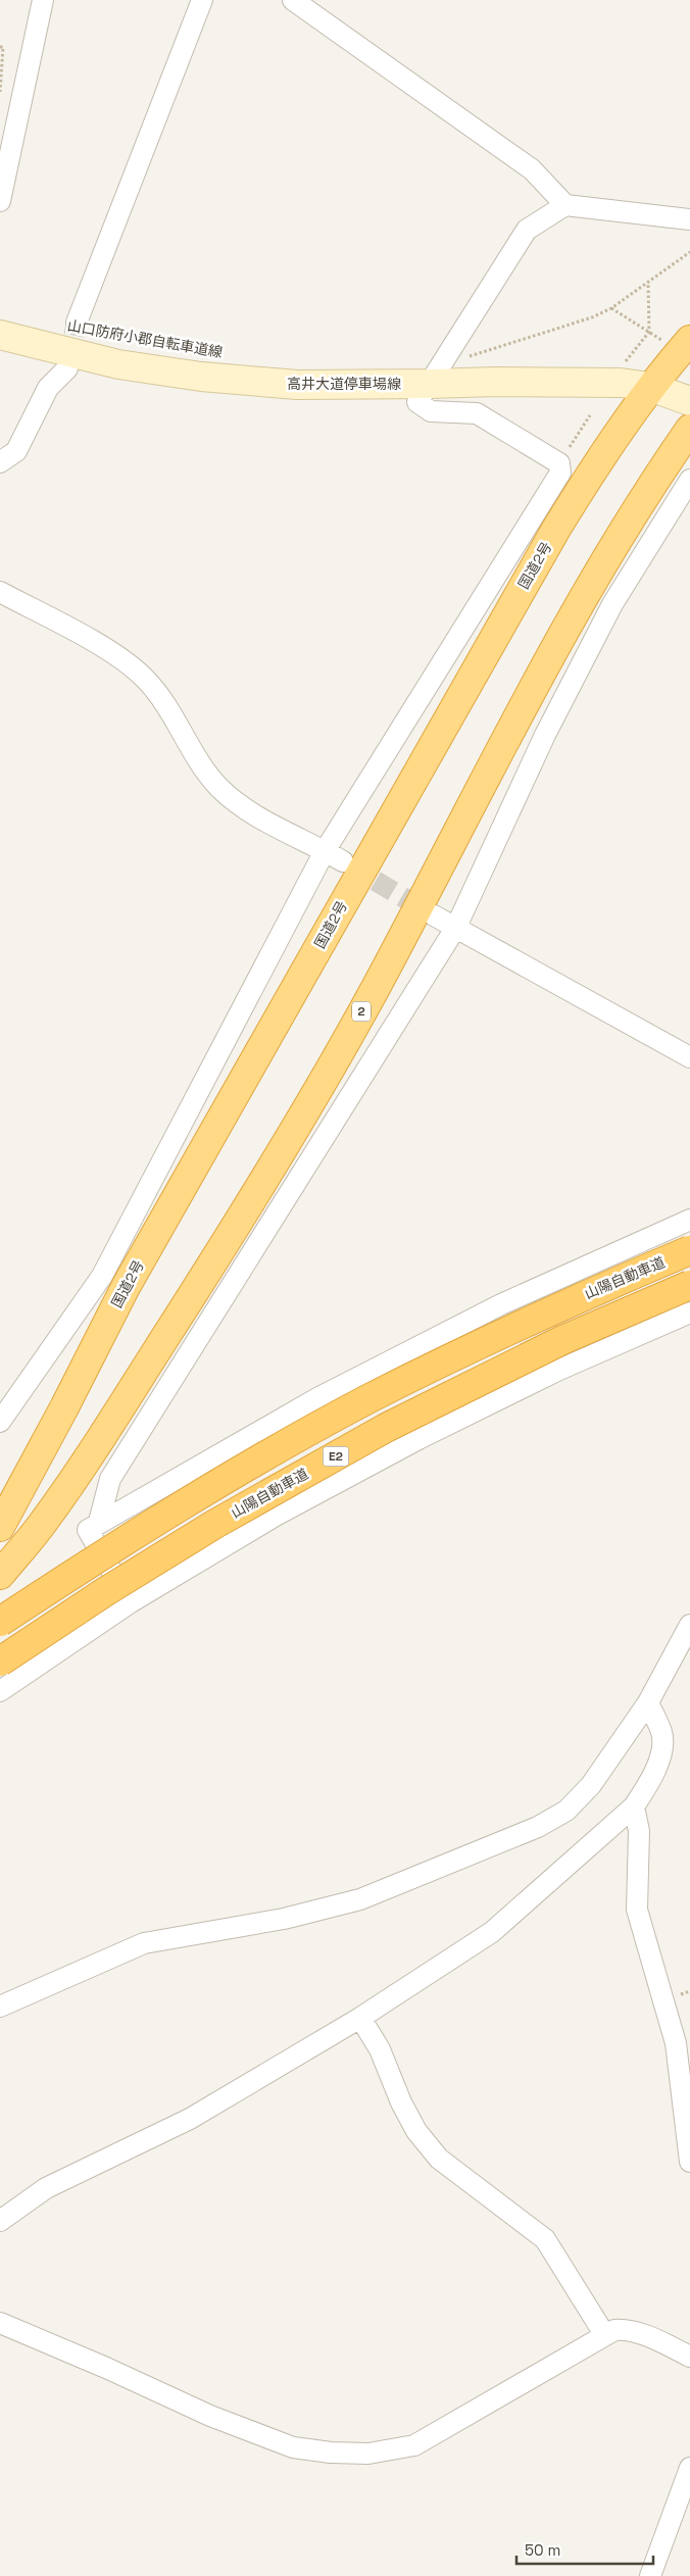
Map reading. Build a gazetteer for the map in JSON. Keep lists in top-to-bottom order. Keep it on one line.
{"streets":{"highway":["国道2号","2","山陽自動車道","E2"],"main road":["高井大道停車場線"]},"crossings":[["高井大道停車場線","国道2号"]],"scale_bar":"50 m"}
